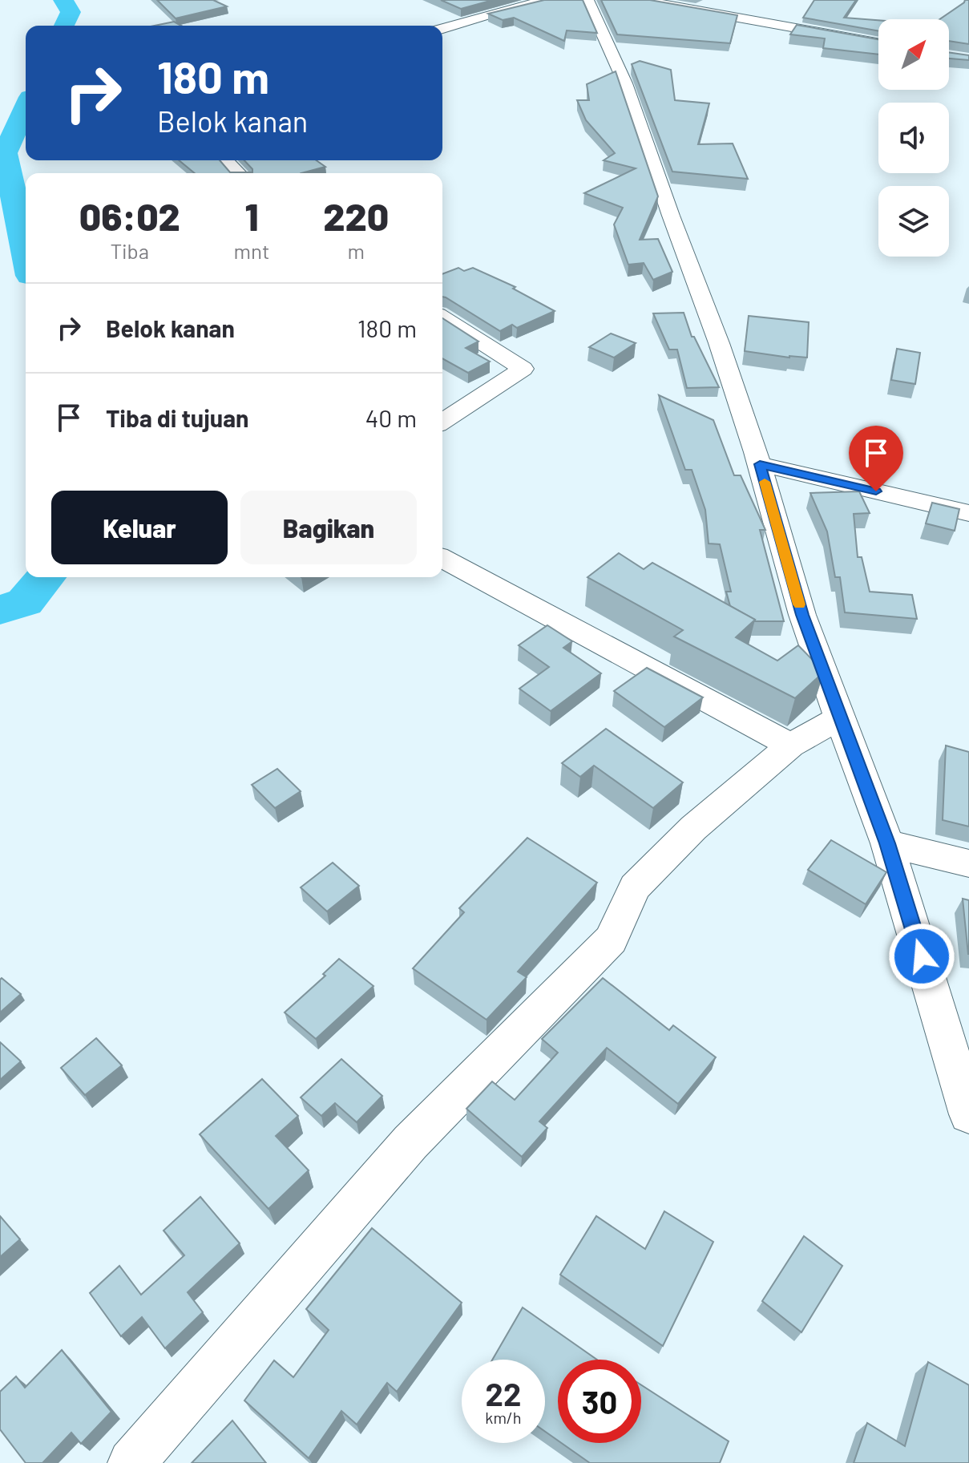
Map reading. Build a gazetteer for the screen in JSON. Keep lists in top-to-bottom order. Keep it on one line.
{"north":"top right","page":{"turn":["180 m","Belok kanan"],"eta":["06:02","Tiba","1","mnt","220","m"],"list":[{"name":"Belok kanan","value":"180 m"},{"name":"Tiba di tujuan","value":"40 m"}],"buttons":["Keluar","Bagikan"],"speed":"22 km/h","limit":"30"}}
